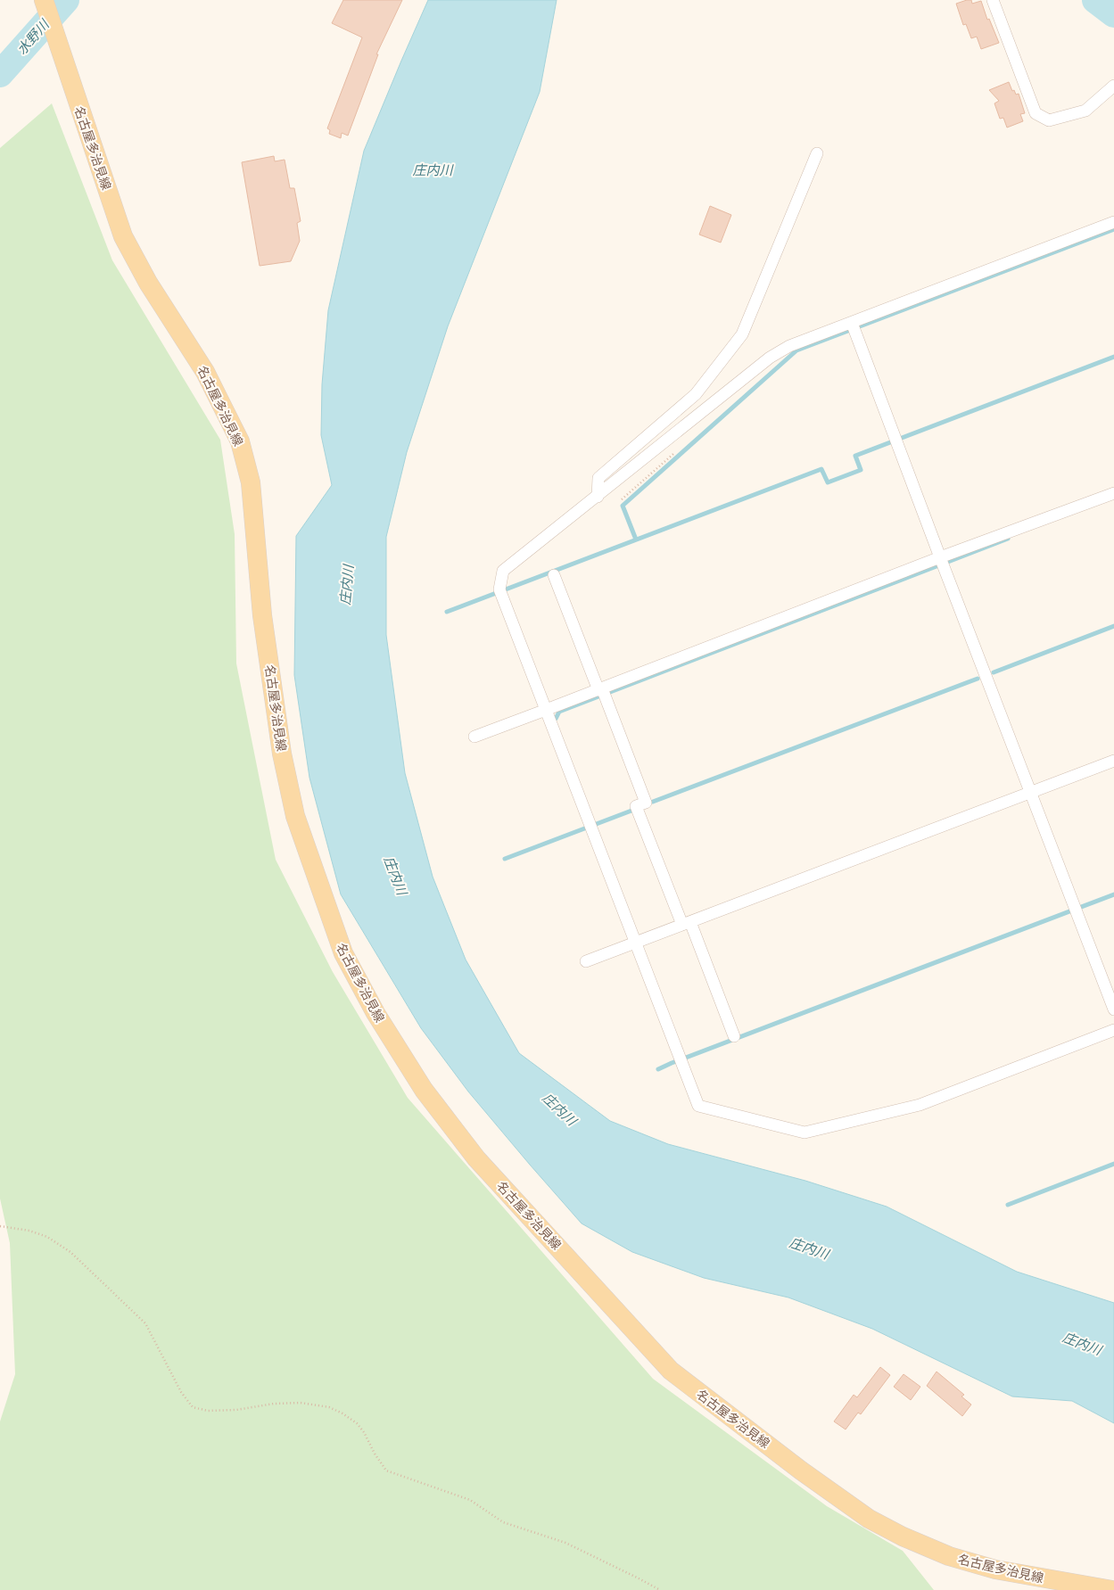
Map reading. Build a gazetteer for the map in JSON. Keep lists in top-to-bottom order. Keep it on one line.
{"streets":{"main road":["名古屋多治見線"]},"water":["水野川","庄内川"]}
